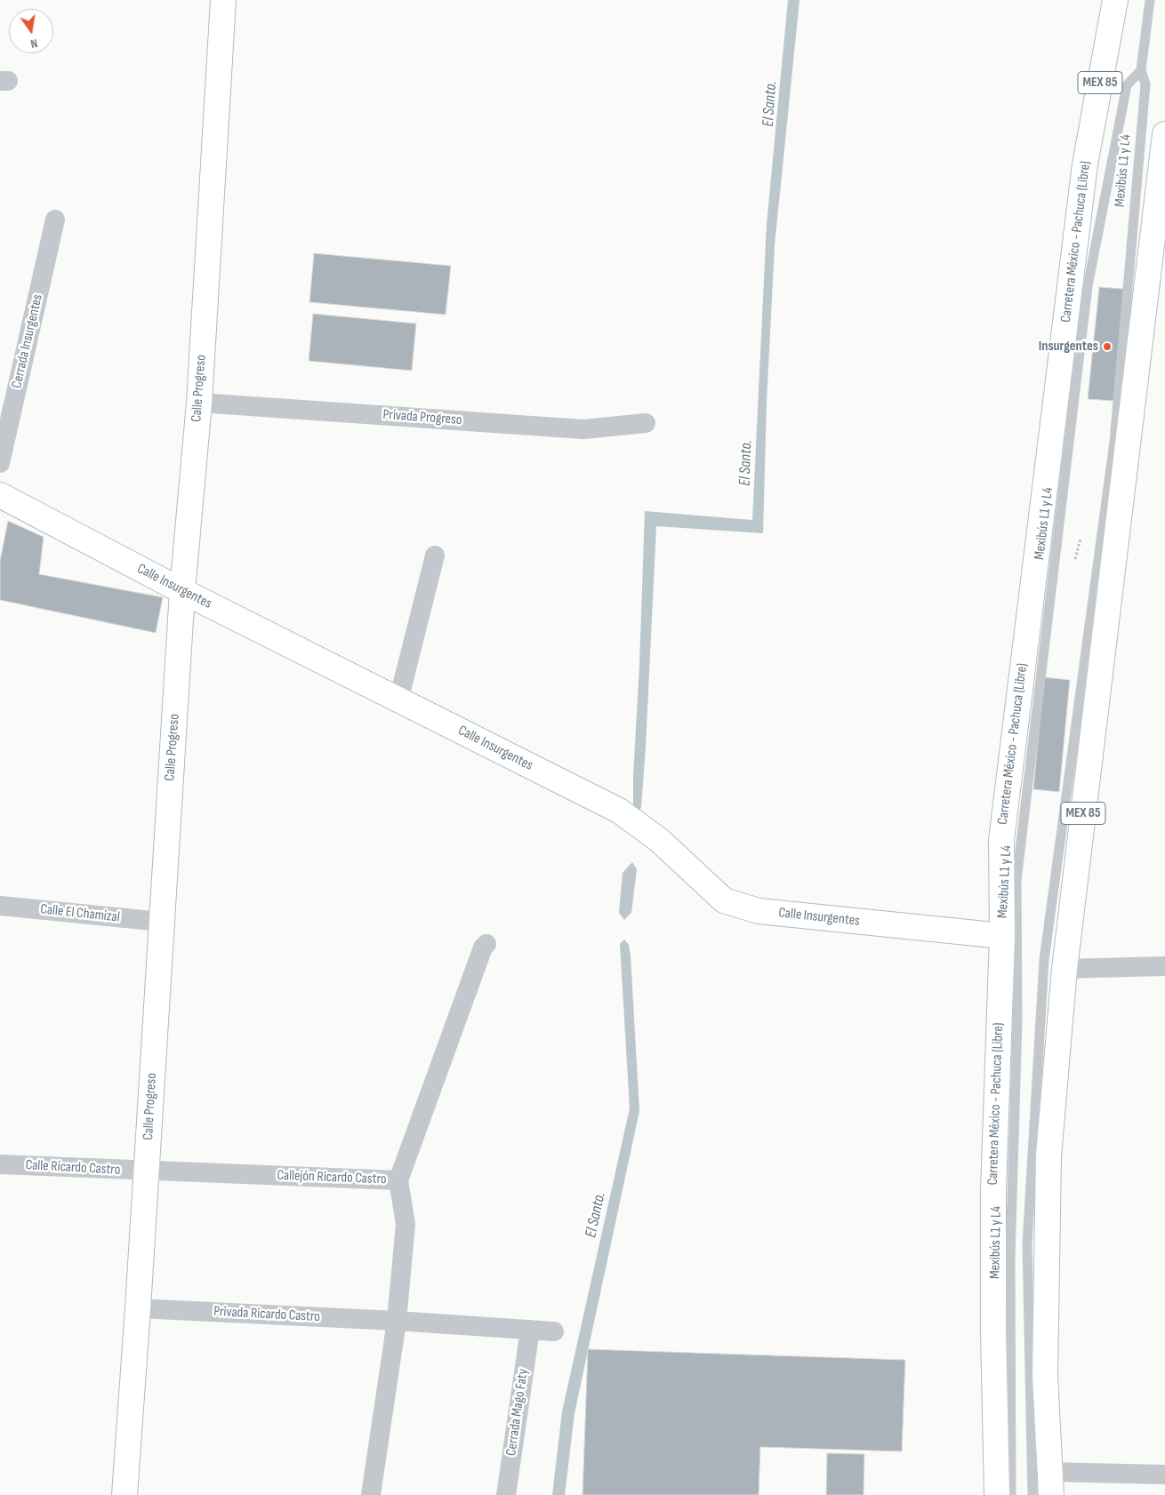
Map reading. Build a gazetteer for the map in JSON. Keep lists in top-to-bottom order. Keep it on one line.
{"streets":{"main road":["MEX 85","Carretera México - Pachuca (Libre)","Calle Progreso","Calle Insurgentes"],"street":["Cerrada Insurgentes","Privada Progreso","Calle El Chamizal","Calle Ricardo Castro","Callejón Ricardo Castro","Privada Ricardo Castro","Cerrada Mago Faty"],"lane":["Mexibús L1 y L4"]},"crossings":[["Carretera México - Pachuca (Libre)","Calle Insurgentes"],["Calle Progreso","Privada Progreso"],["Calle Progreso","Calle Insurgentes"],["Calle Progreso","Calle El Chamizal"],["Calle Progreso","Calle Ricardo Castro"],["Calle Progreso","Callejón Ricardo Castro"],["Calle Progreso","Privada Ricardo Castro"],["Calle Ricardo Castro","Callejón Ricardo Castro"]],"water":["El Santo."],"places":["Insurgentes"],"north":"bottom"}
